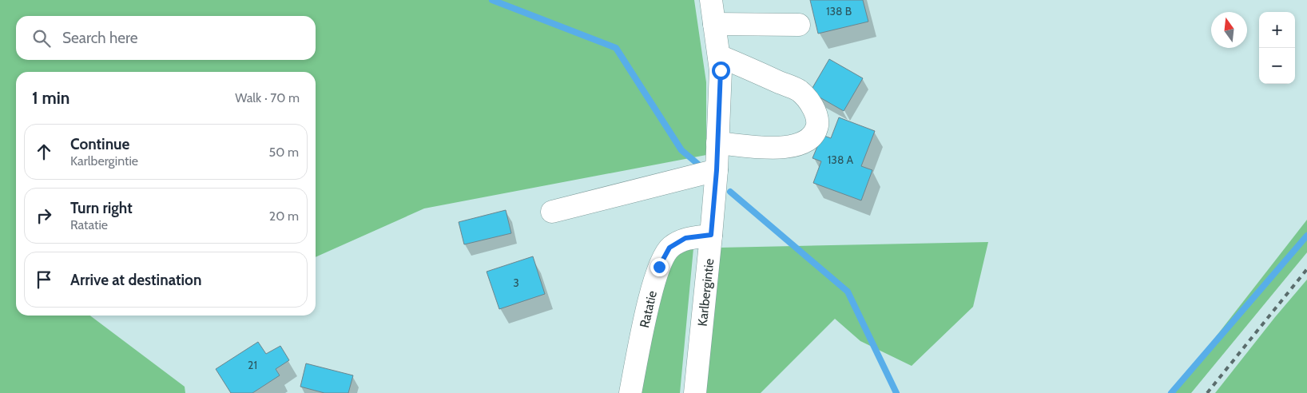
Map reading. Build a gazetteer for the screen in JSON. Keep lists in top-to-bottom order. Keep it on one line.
{"streets":{"street":["Karlbergintie","Ratatie"]},"crossings":[["Karlbergintie","Ratatie"]],"house_numbers":["138 B","138 A","3","21"],"north":"top","page":{"map_buttons":["+","−"],"search":"Search here","heading":["1 min","Walk · 70 m"],"list":[["Continue","Karlbergintie","50 m"],["Turn right","Ratatie","20 m"],"Arrive at destination"]}}
